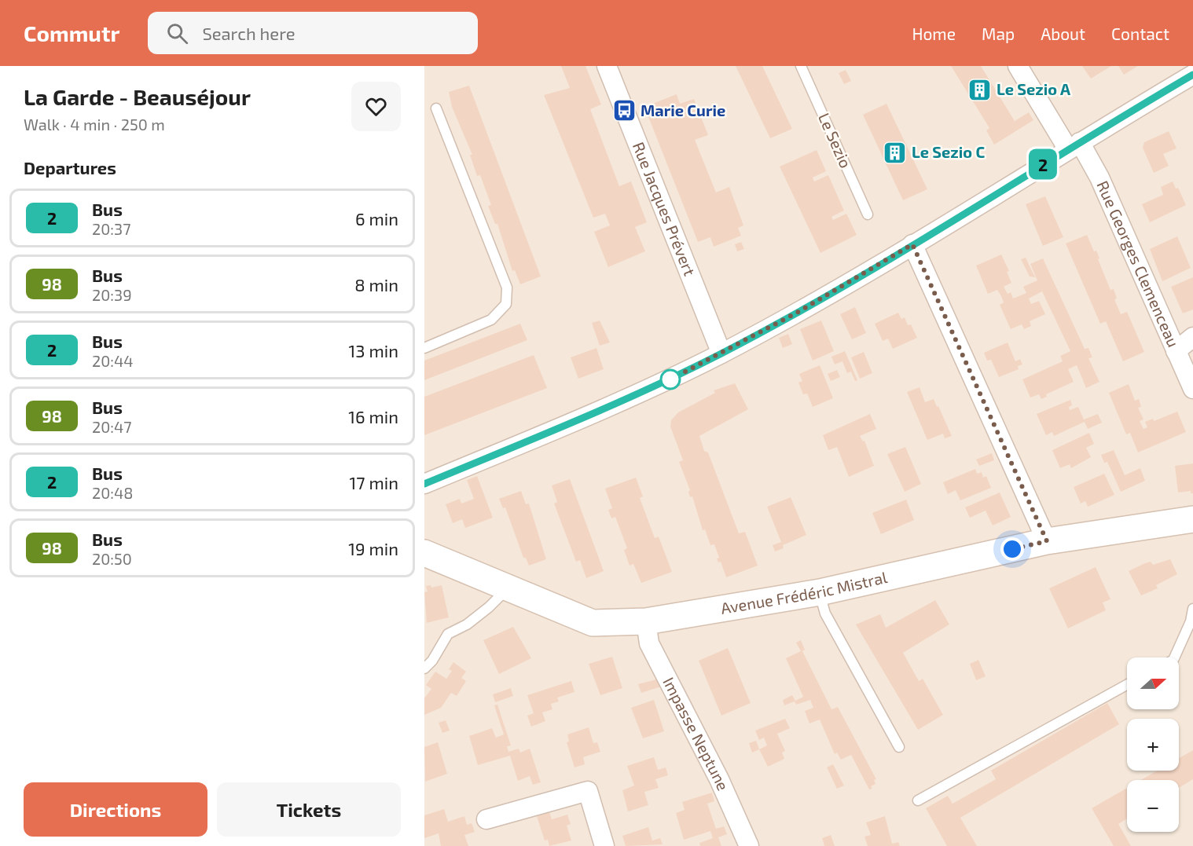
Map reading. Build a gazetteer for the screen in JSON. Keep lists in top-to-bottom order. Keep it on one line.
{"streets":{"street":["Rue Jacques Prévert","Rue Georges Clemenceau","Avenue Frédéric Mistral","Impasse Neptune"],"lane":["Le Sezio"]},"crossings":[["Avenue Frédéric Mistral","Impasse Neptune"]],"places":{"building":["Le Sezio A","Le Sezio C"],"bus stop":["Marie Curie"]},"lines":["bus line 2"],"north":"right","page":{"header":"Commutr","search":"Search here","nav":["Home","Map","About","Contact"],"heading":[["La Garde - Beauséjour","Walk · 4 min · 250 m"],"Departures"],"on_map":"2","list":[{"mark":"2","name":"Bus","note":"20:37","value":"6 min"},{"mark":"98","name":"Bus","note":"20:39","value":"8 min"},{"mark":"2","name":"Bus","note":"20:44","value":"13 min"},{"mark":"98","name":"Bus","note":"20:47","value":"16 min"},{"mark":"2","name":"Bus","note":"20:48","value":"17 min"},{"mark":"98","name":"Bus","note":"20:50","value":"19 min"}],"map_buttons":["+","−"],"buttons":["Directions","Tickets"]}}
